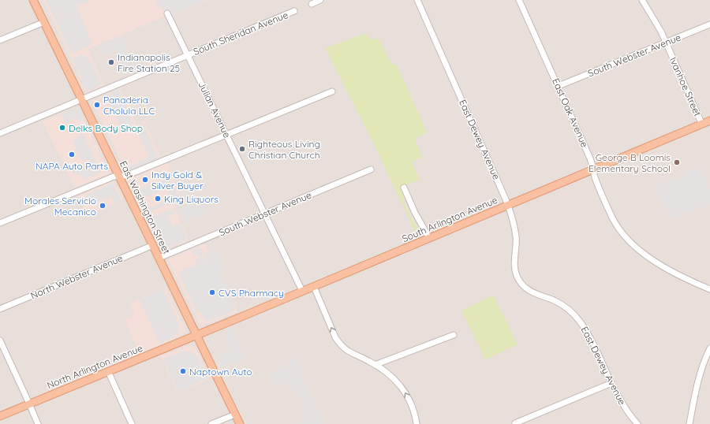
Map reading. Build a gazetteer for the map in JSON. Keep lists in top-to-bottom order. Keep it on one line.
{"streets":{"main road":["East Washington Street","South Arlington Avenue","North Arlington Avenue"],"street":["South Sheridan Avenue","South Webster Avenue","Ivanhoe Street","Julian Avenue","East Oak Avenue","East Dewey Avenue","North Webster Avenue"]},"crossings":[["South Sheridan Avenue","Julian Avenue"],["South Sheridan Avenue","East Washington Street"],["South Webster Avenue","Ivanhoe Street"],["South Webster Avenue","Julian Avenue"],["South Webster Avenue","East Oak Avenue"],["South Webster Avenue","East Washington Street"],["Ivanhoe Street","South Arlington Avenue"],["Julian Avenue","South Arlington Avenue"],["East Oak Avenue","South Arlington Avenue"],["East Dewey Avenue","South Arlington Avenue"],["East Washington Street","South Arlington Avenue"],["East Washington Street","North Webster Avenue"],["East Washington Street","North Arlington Avenue"],["South Arlington Avenue","North Arlington Avenue"]],"places":["Indianapolis Fire Station 25","Panaderia Cholula LLC","Delks Body Shop","Righteous Living Christian Church","NAPA Auto Parts","George B Loomis Elementary School","Indy Gold & Silver Buyer","King Liquors","Morales Servicio Mecanico","CVS Pharmacy","Naptown Auto"]}
